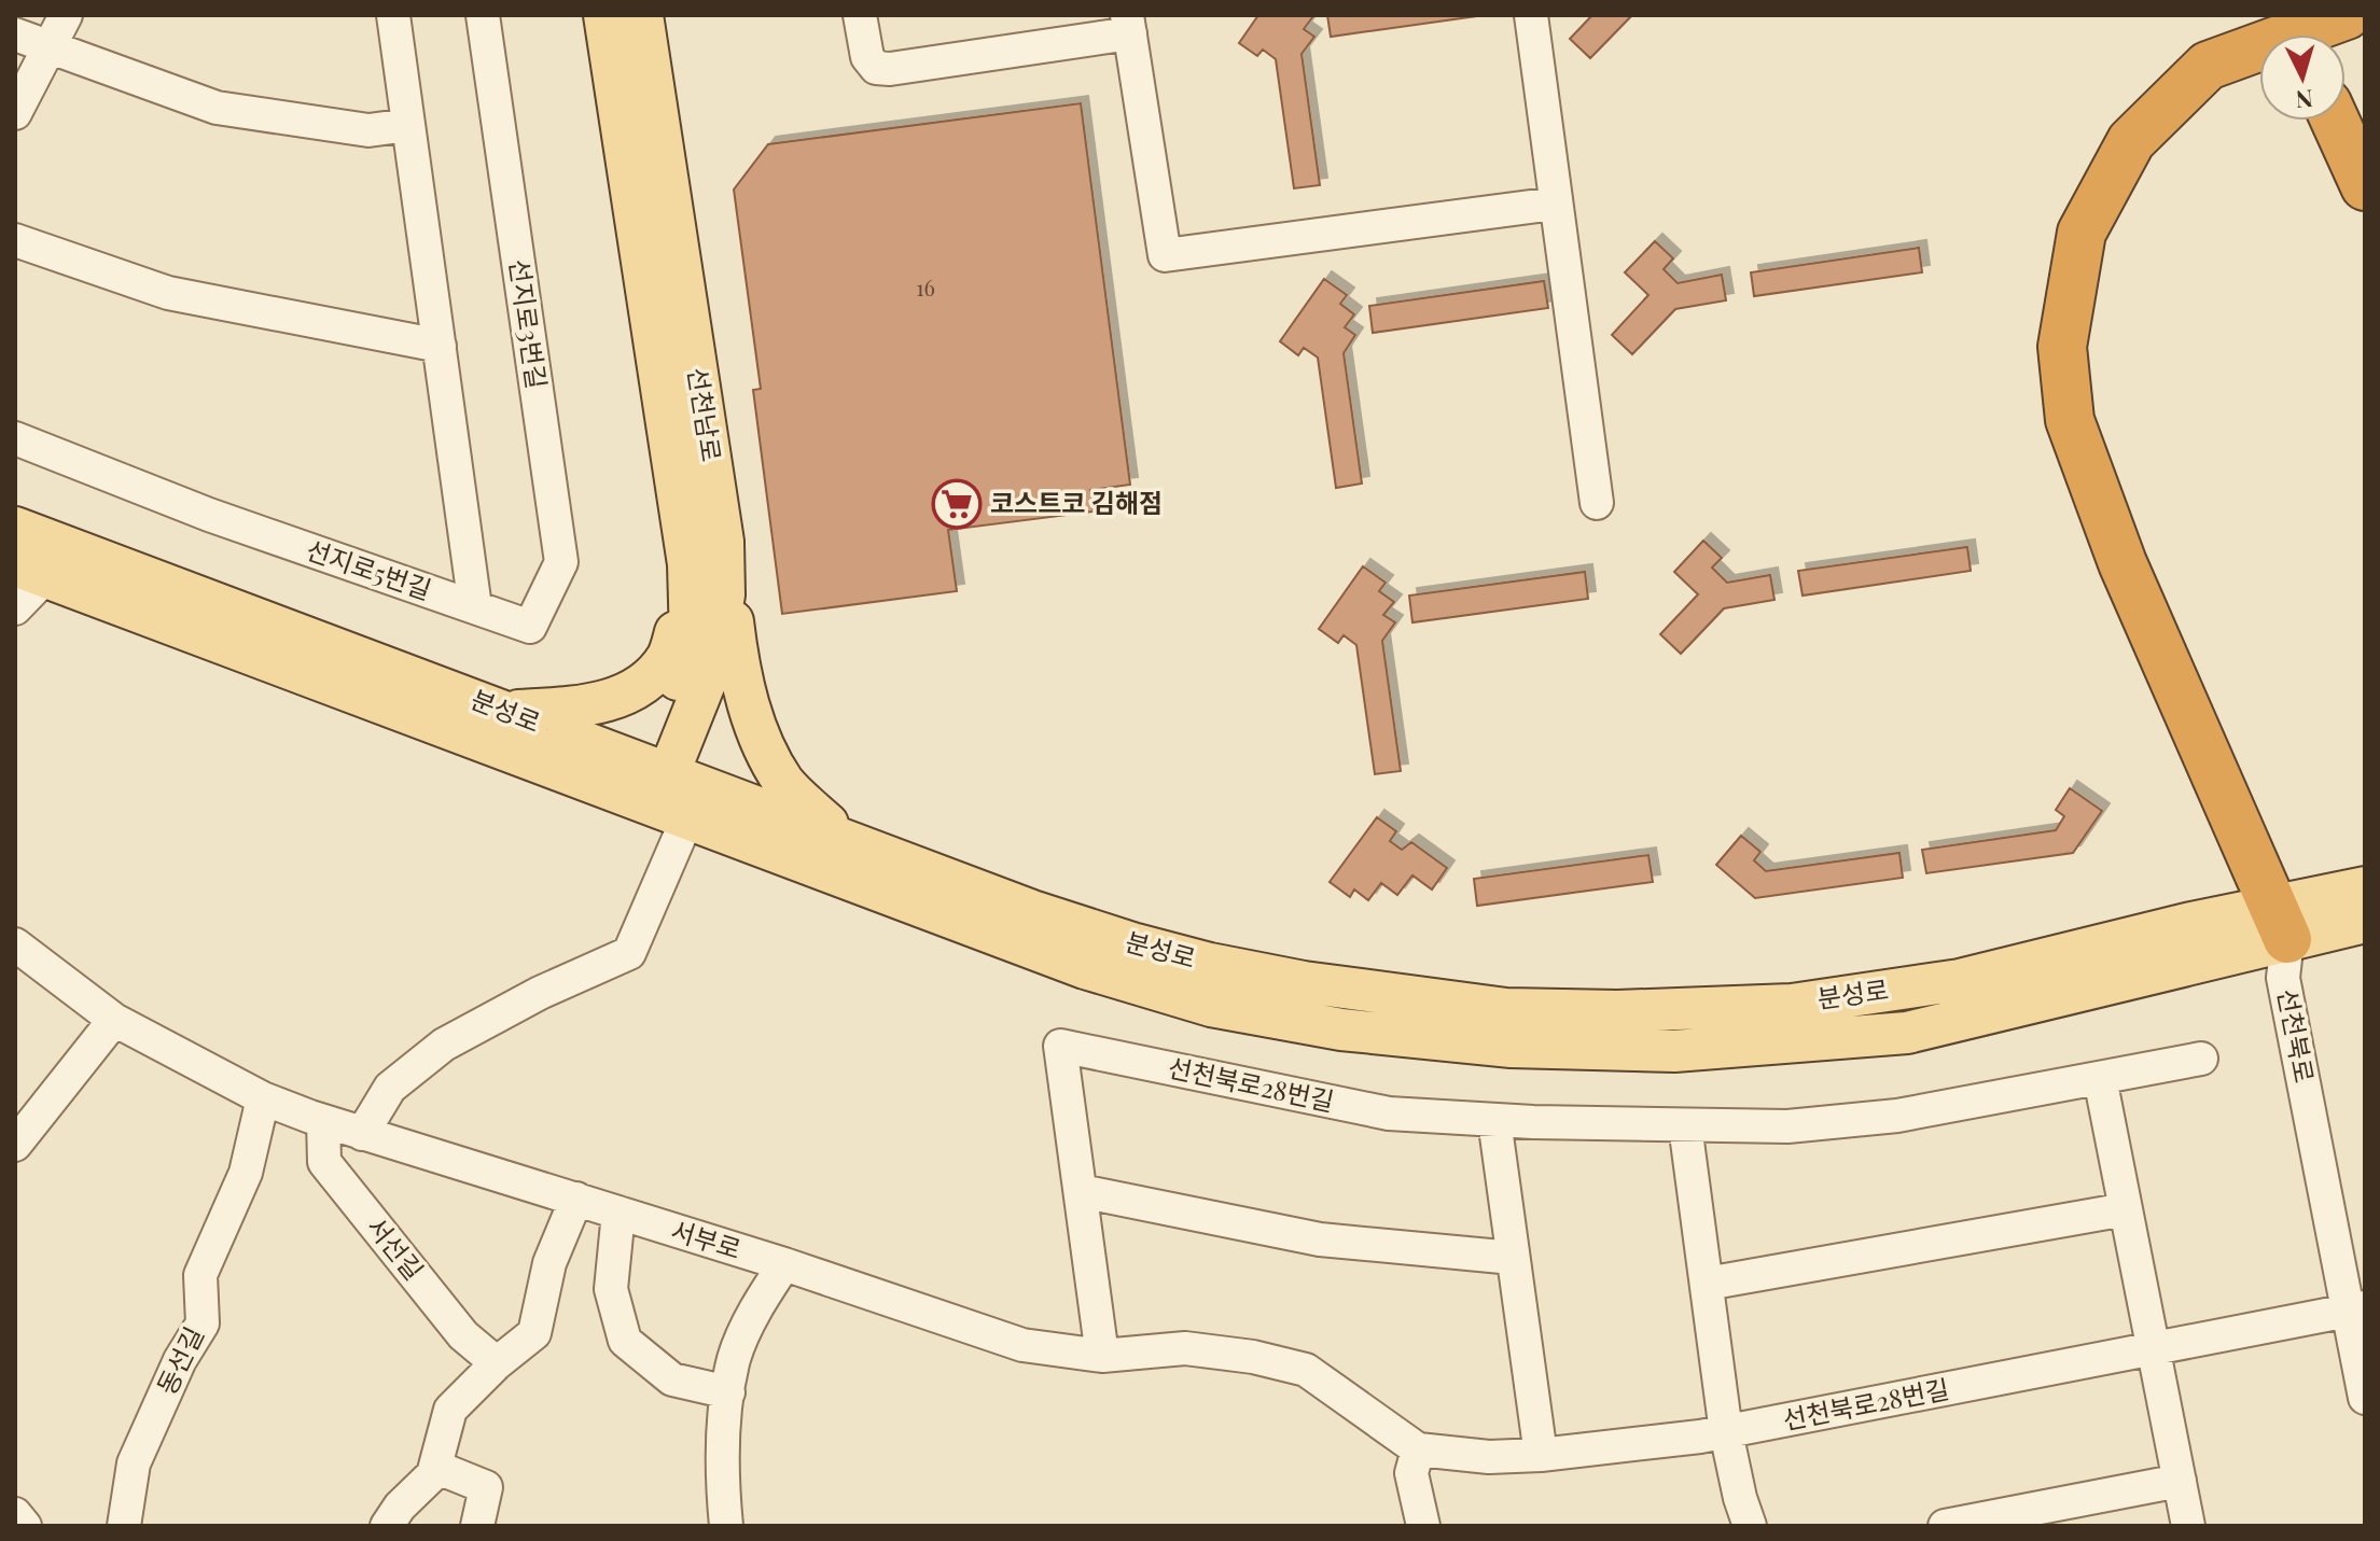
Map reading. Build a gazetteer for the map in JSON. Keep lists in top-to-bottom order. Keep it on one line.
{"streets":{"main road":["선천남로","분성로"],"street":["선지로3번길","선지로5번길","선천북로","선천북로28번길","서부로","서선길","동선길"]},"crossings":[["선지로3번길","선지로5번길"],["선천남로","분성로"],["분성로","선천북로"],["선천북로","선천북로28번길"],["선천북로28번길","서부로"],["서부로","서선길"],["서부로","동선길"]],"places":{"supermarket":["코스트코 김해점"]},"house_numbers":["16"],"north":"bottom"}
